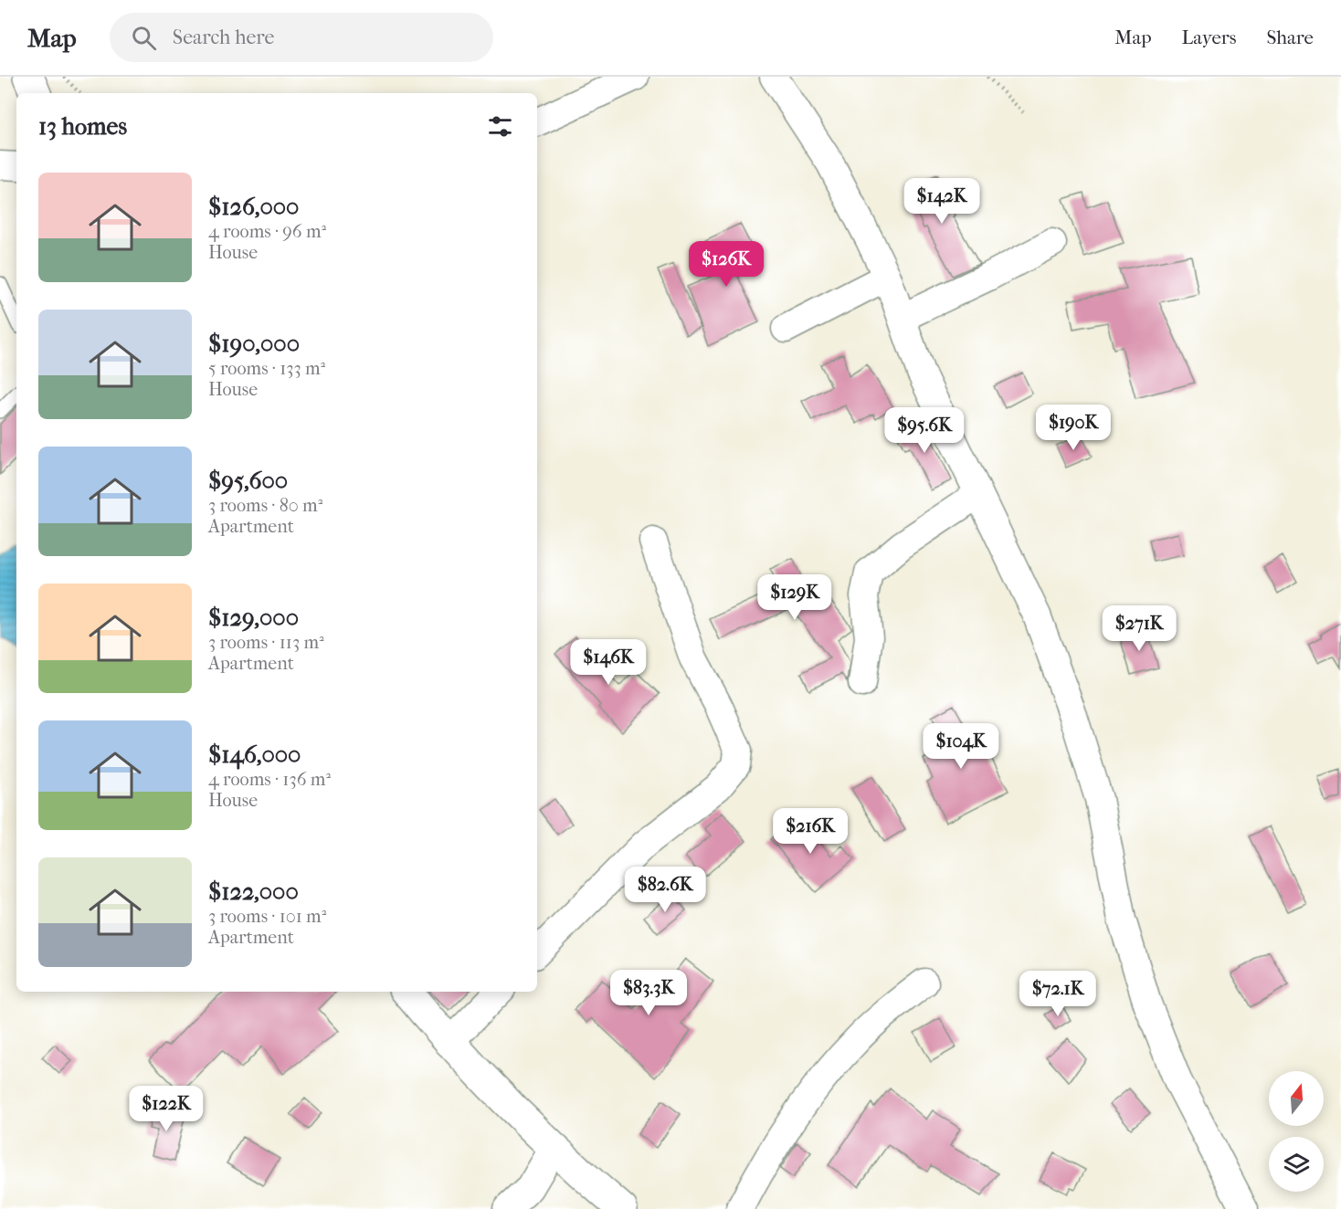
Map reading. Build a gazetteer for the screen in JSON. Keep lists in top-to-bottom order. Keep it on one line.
{"north":"top","page":{"header":"Map","search":"Search here","nav":["Map","Layers","Share"],"heading":"13 homes","list":[{"name":"$126,000","note":"4 rooms · 96 m² · House"},{"name":"$190,000","note":"5 rooms · 133 m² · House"},{"name":"$95,600","note":"3 rooms · 80 m² · Apartment"},{"name":"$129,000","note":"3 rooms · 113 m² · Apartment"},{"name":"$146,000","note":"4 rooms · 136 m² · House"},{"name":"$122,000","note":"3 rooms · 101 m² · Apartment"}],"price":["$142K","$126K","$190K","$95.6K","$129K","$271K","$146K","$104K","$216K","$82.6K","$83.3K","$72.1K","$122K"]}}
